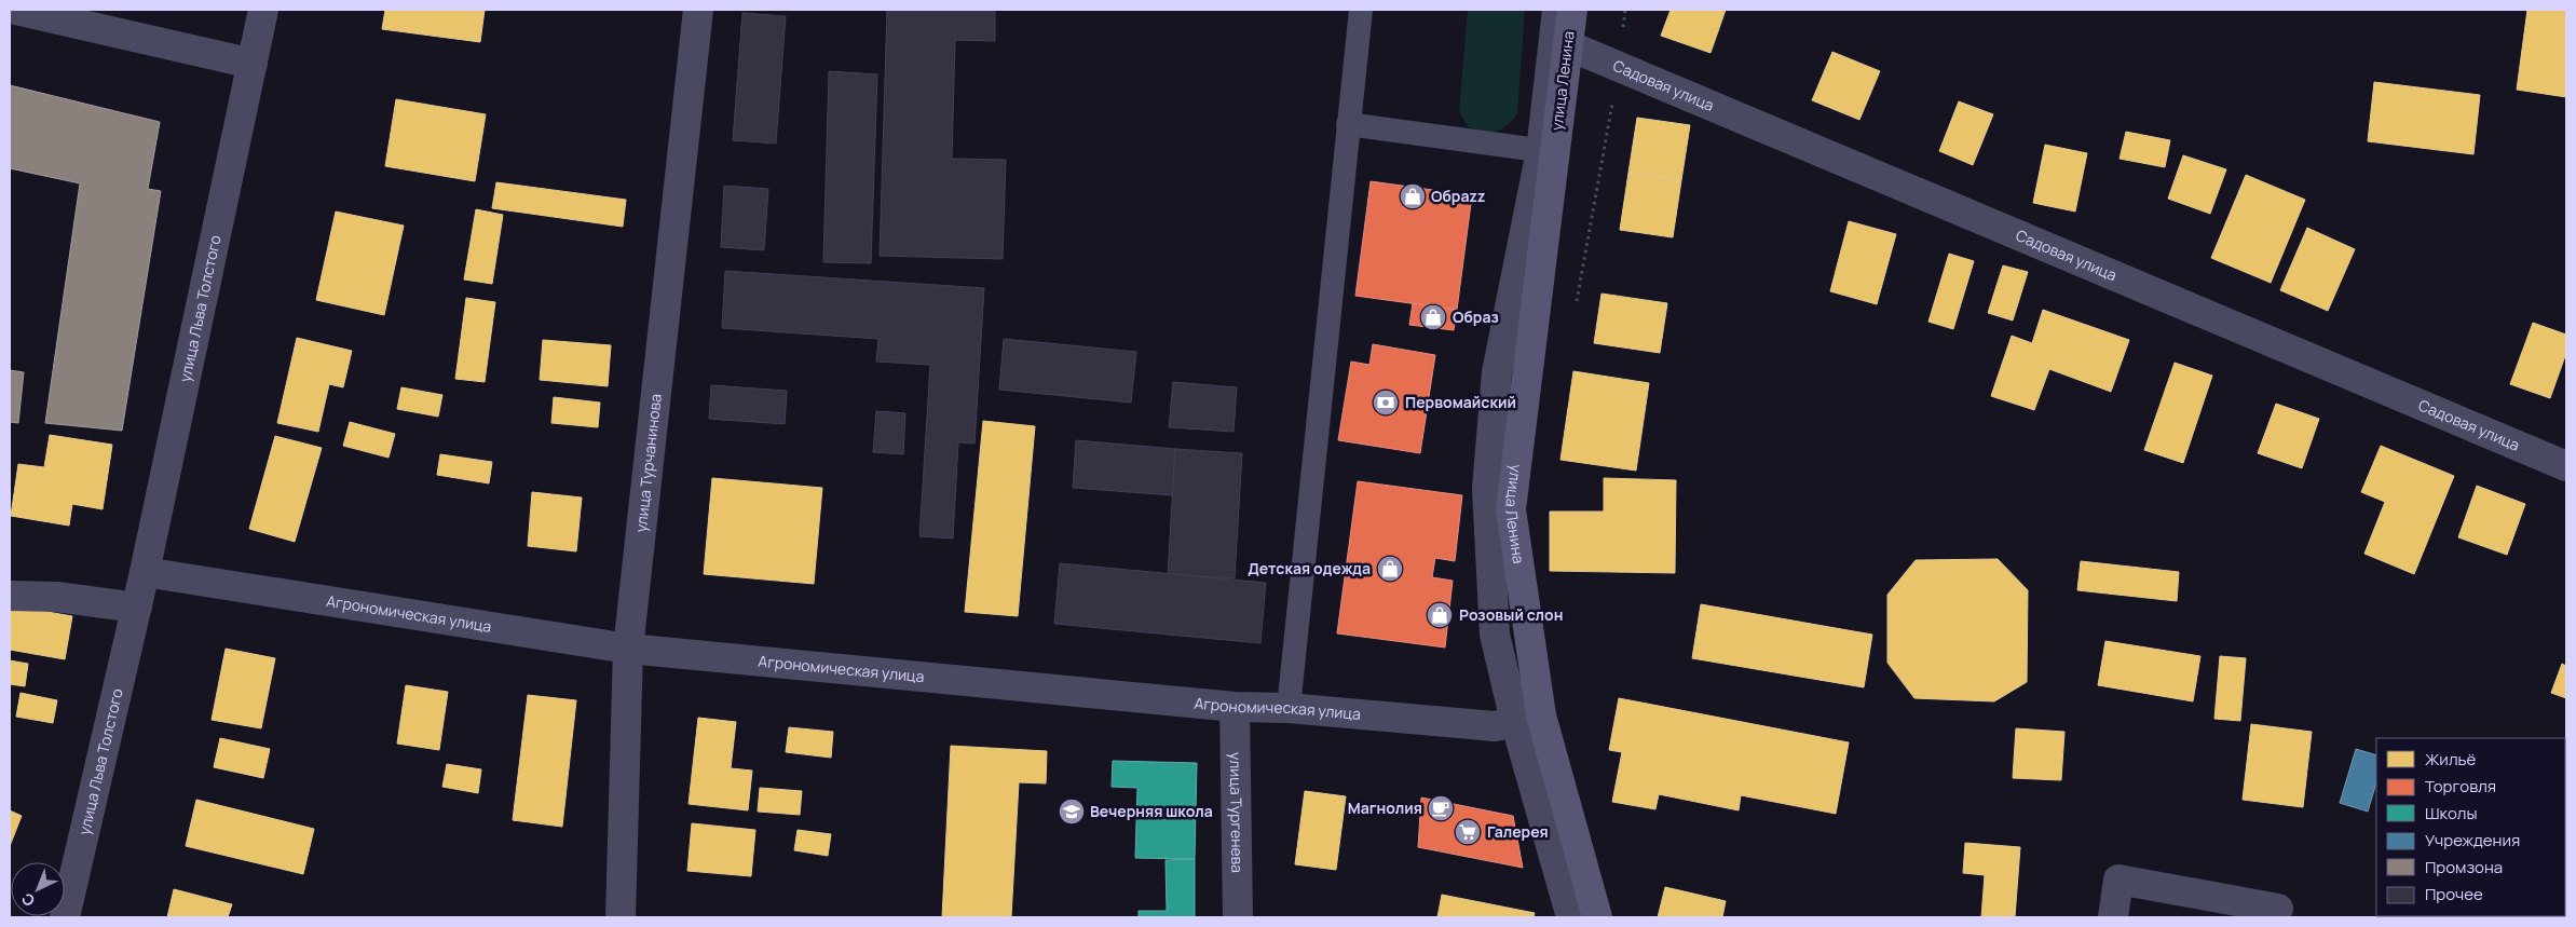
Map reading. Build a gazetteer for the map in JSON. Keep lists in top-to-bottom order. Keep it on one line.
{"streets":{"street":["улица Ленина","Садовая улица","улица Льва Толстого","улица Турчанинова","Агрономическая улица","улица Тургенева"]},"crossings":[["улица Ленина","Садовая улица"],["улица Ленина","Агрономическая улица"],["улица Льва Толстого","Агрономическая улица"],["улица Турчанинова","Агрономическая улица"],["Агрономическая улица","улица Тургенева"]],"places":{"shop":["Обраzz","Образ","Детская одежда","Розовый слон"],"bank":["Первомайский"],"cafe":["Магнолия"],"school or university":["Вечерняя школа"],"supermarket":["Галерея"]},"legend":["Жильё","Торговля","Школы","Учреждения","Промзона","Прочее"],"north":"bottom left"}
